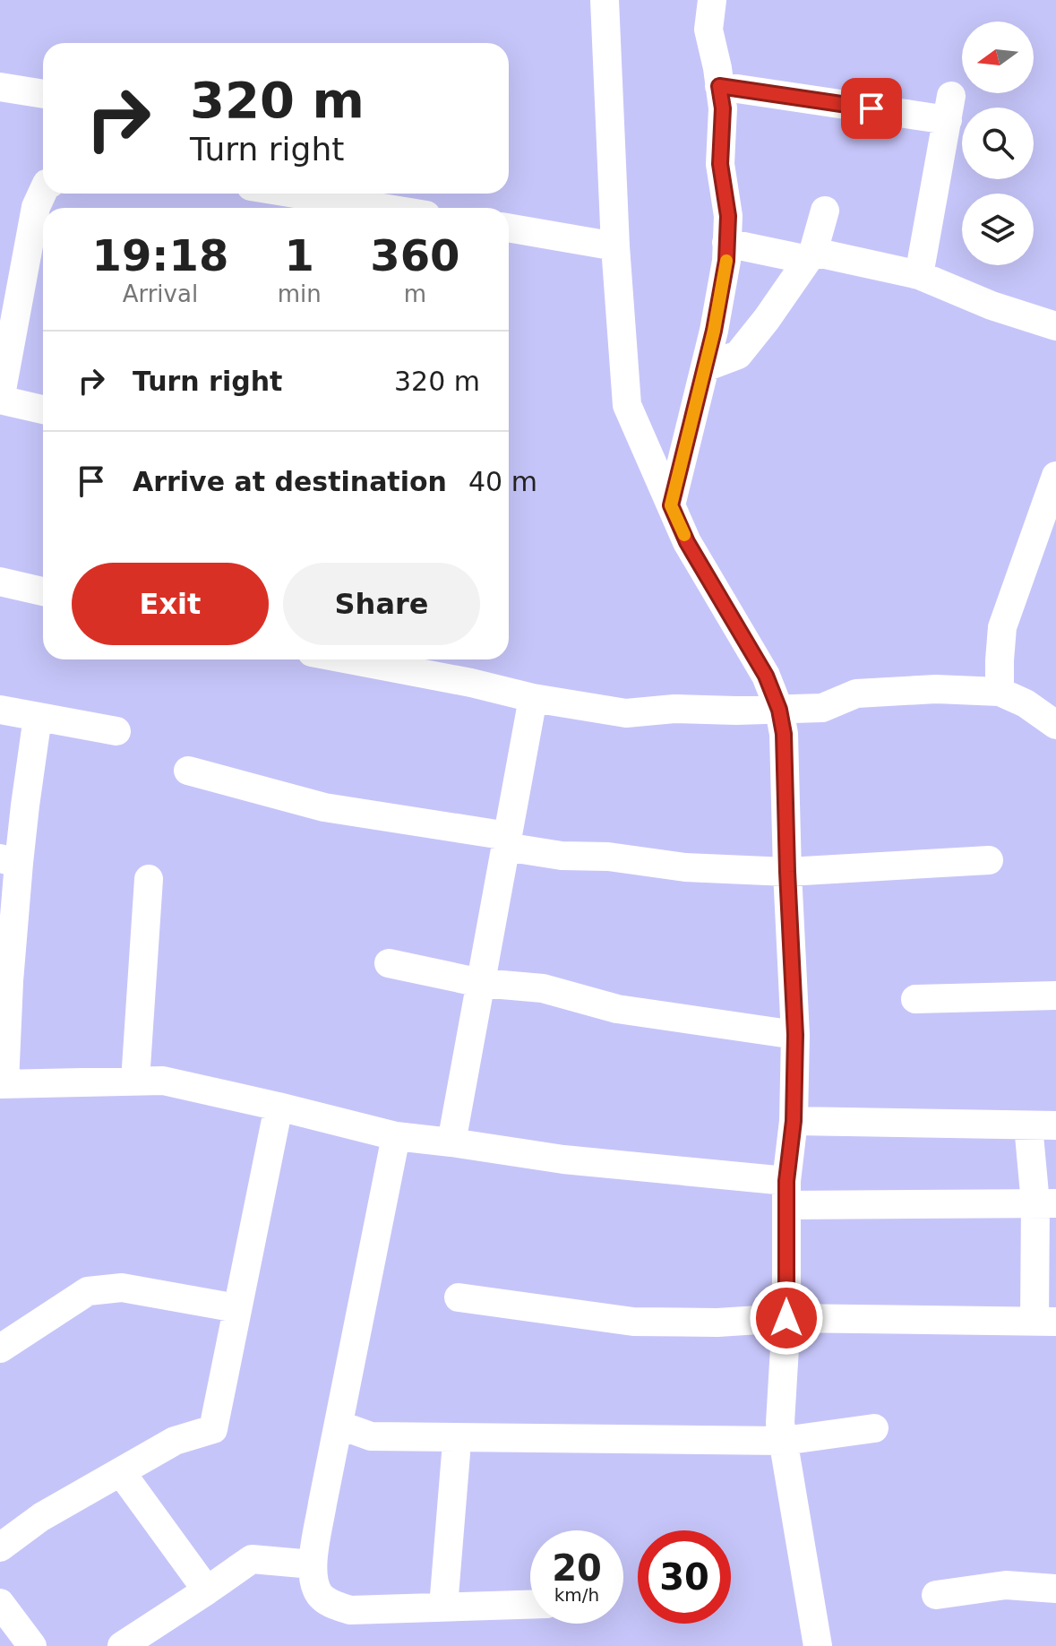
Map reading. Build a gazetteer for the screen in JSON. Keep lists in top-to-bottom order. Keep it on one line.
{"north":"left","page":{"turn":["320 m","Turn right"],"eta":["19:18","Arrival","1","min","360","m"],"list":[{"name":"Turn right","value":"320 m"},{"name":"Arrive at destination","value":"40 m"}],"buttons":["Exit","Share"],"speed":"20 km/h","limit":"30"}}
